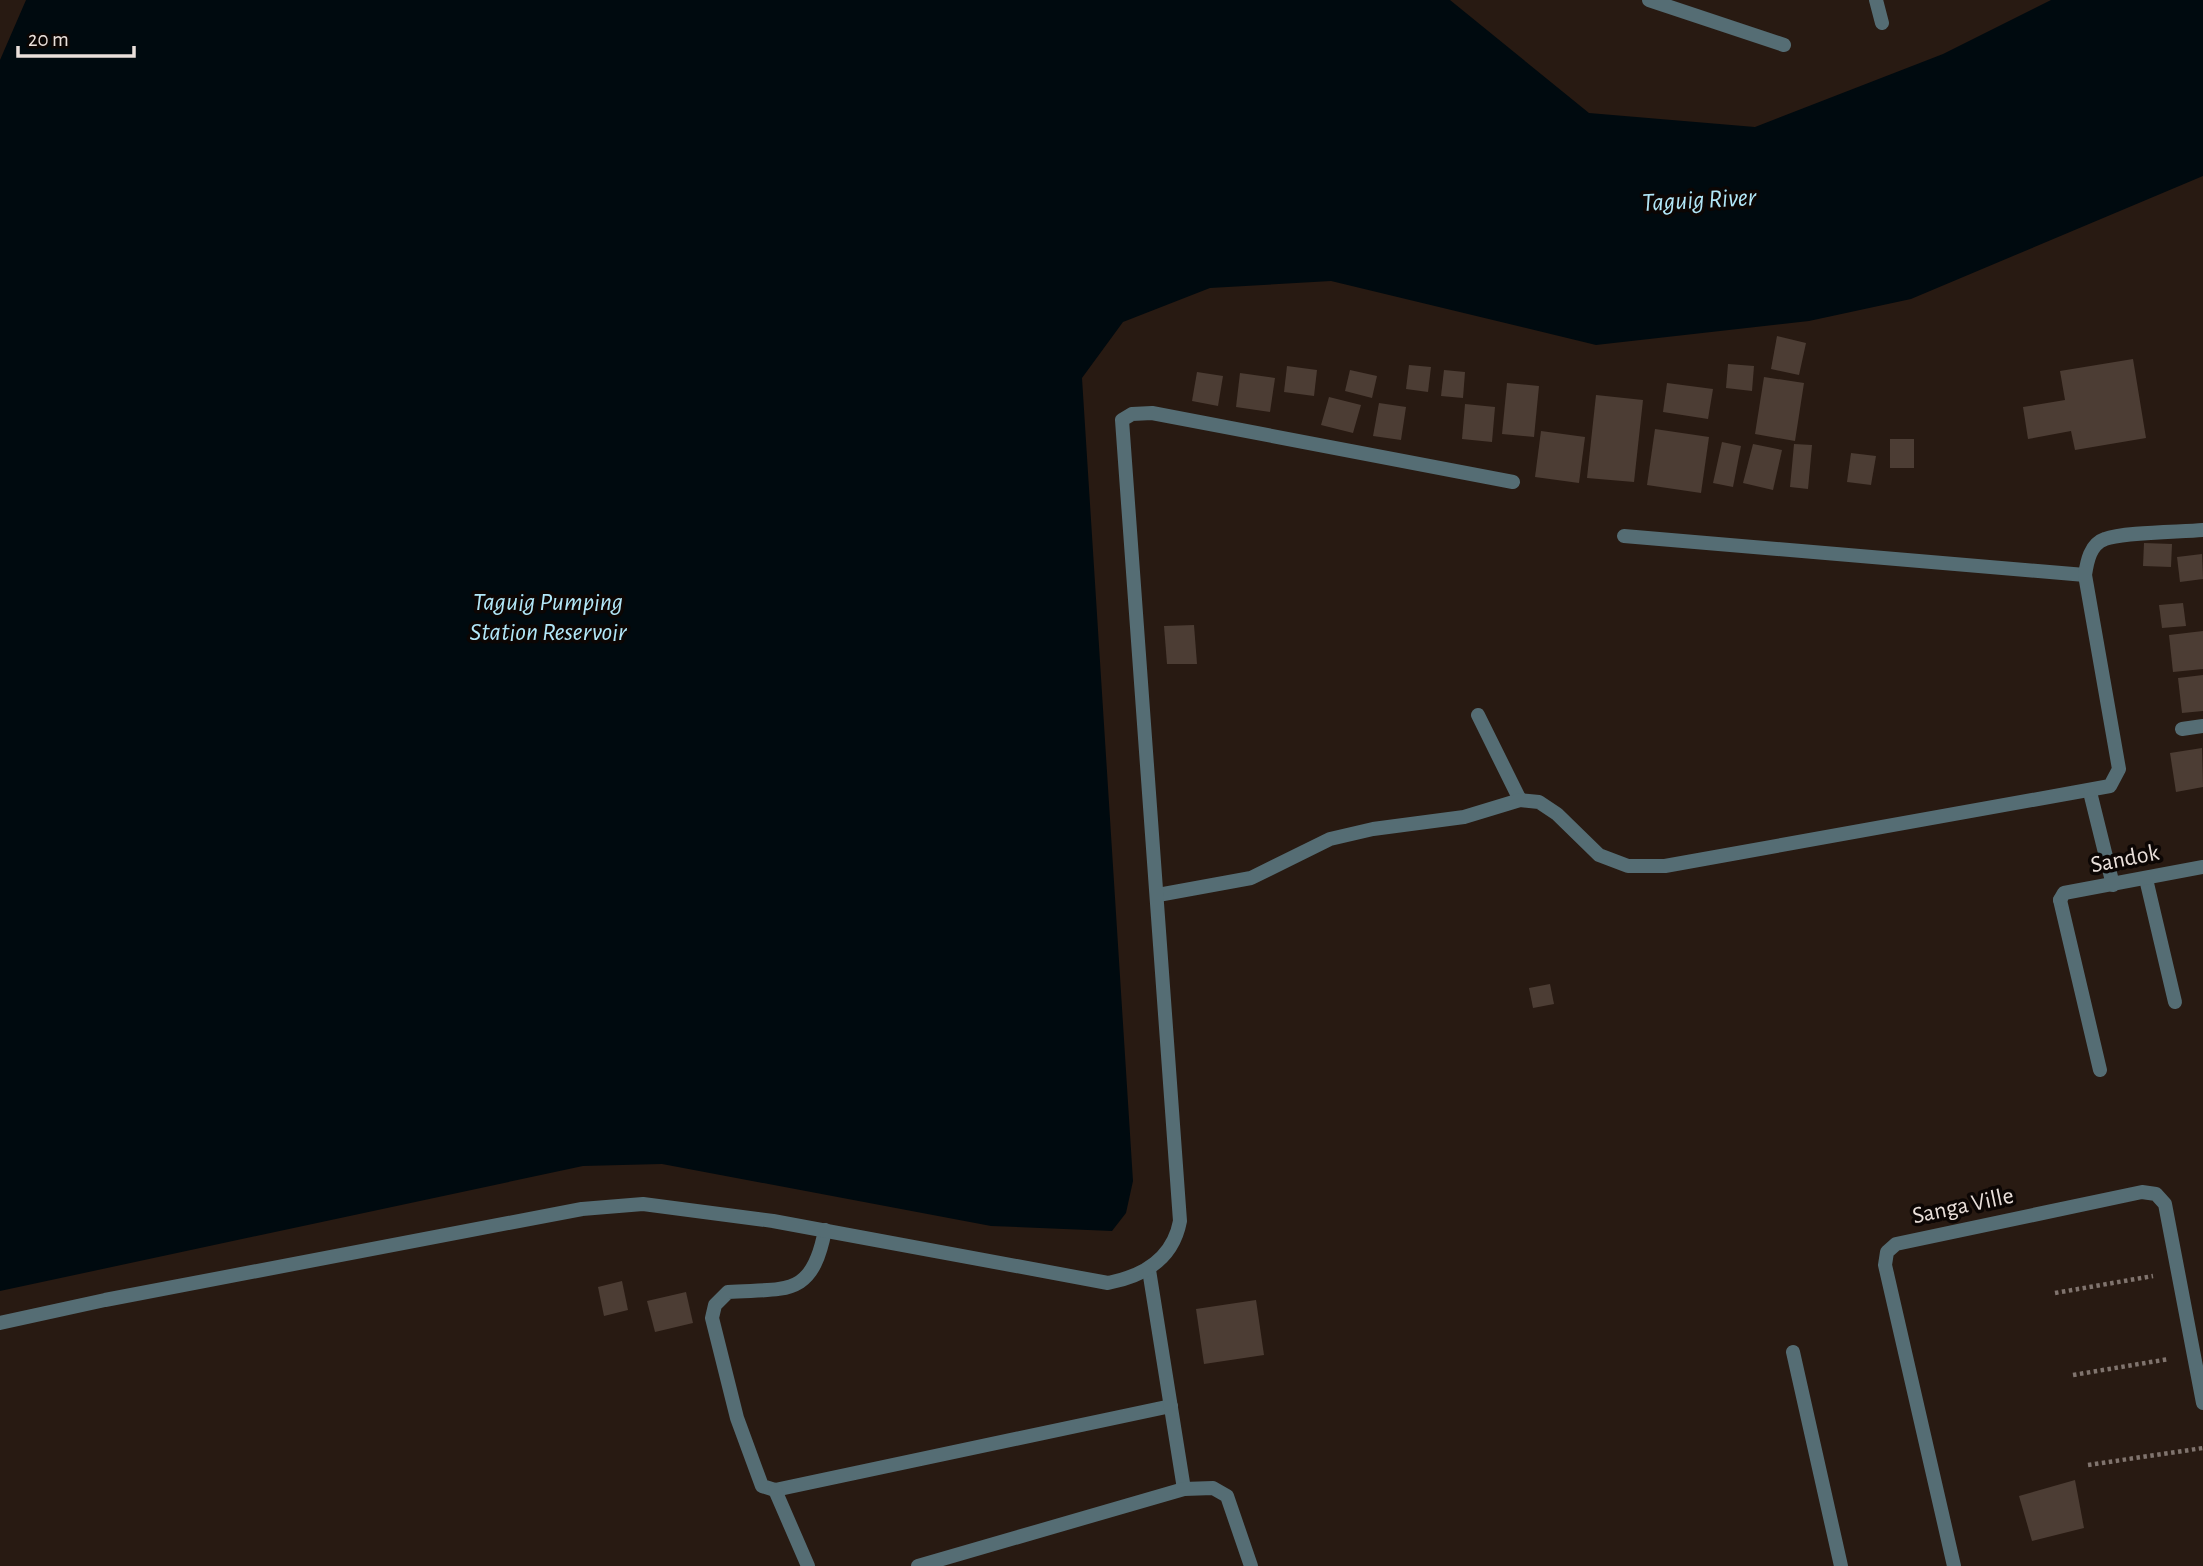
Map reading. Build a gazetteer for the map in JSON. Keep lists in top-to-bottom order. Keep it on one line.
{"streets":{"street":["Sandok","Sanga Ville"]},"water":["Taguig River","Taguig Pumping Station Reservoir"],"scale_bar":"20 m"}
